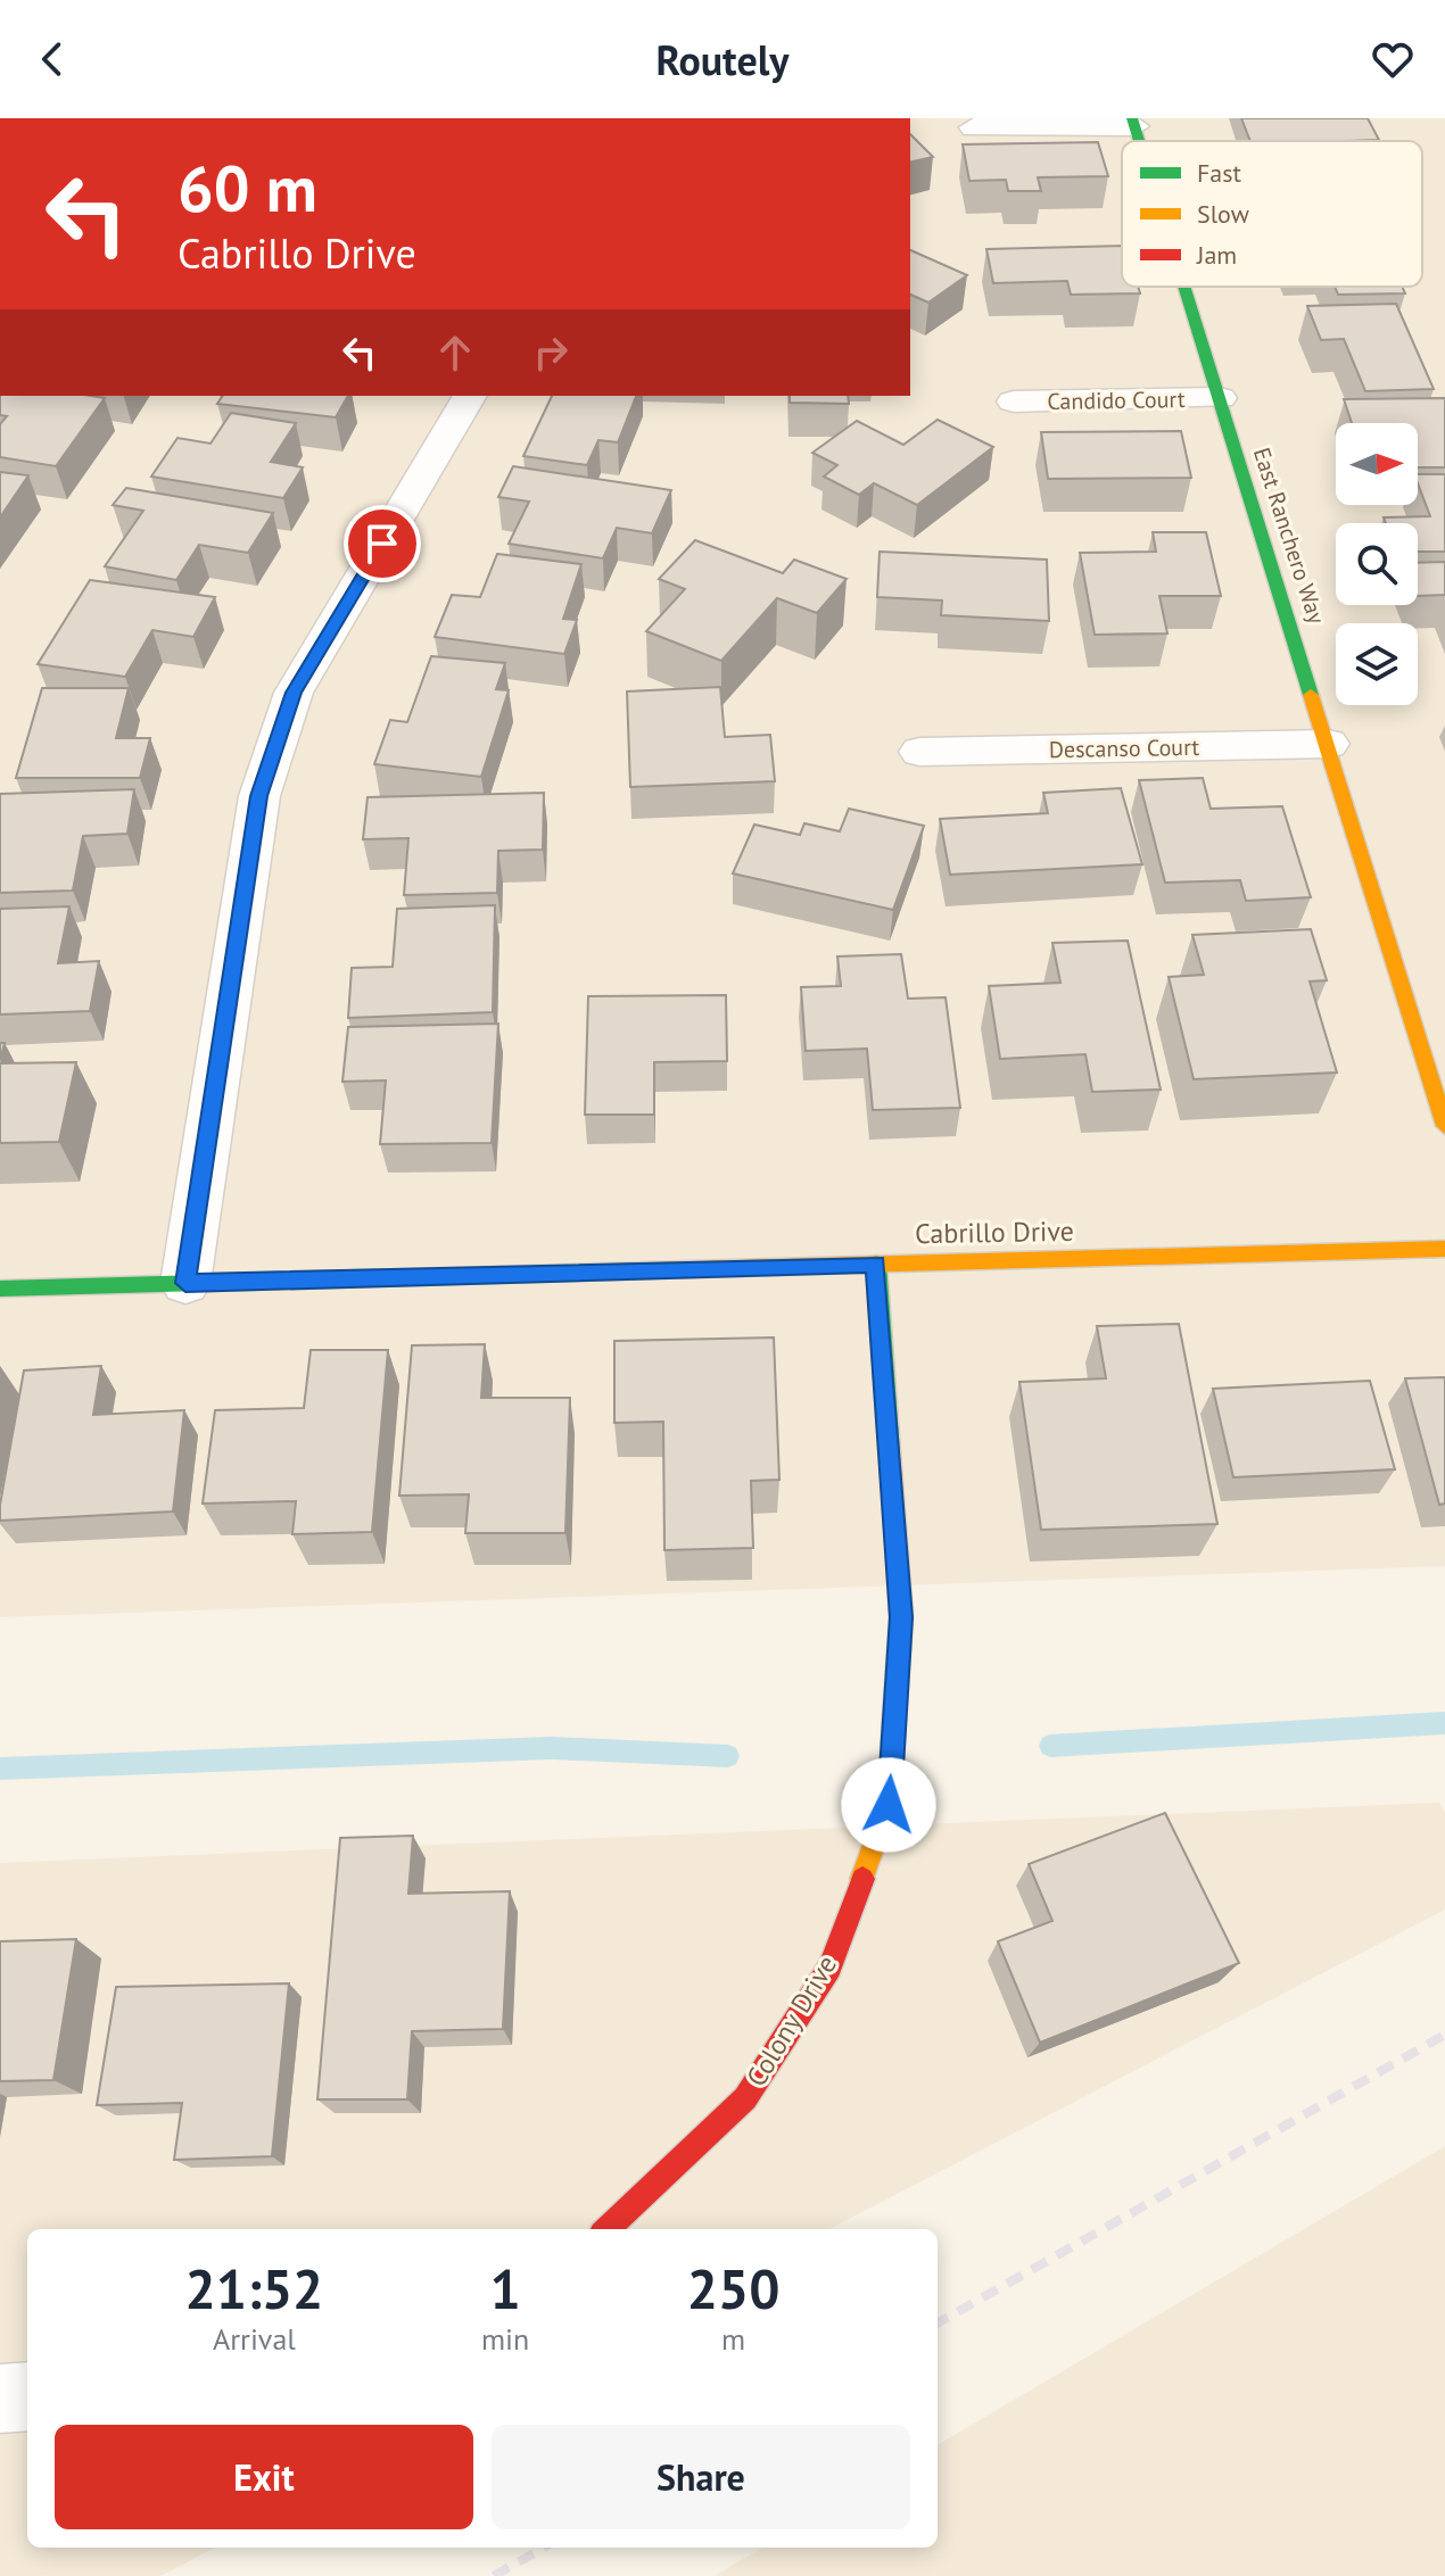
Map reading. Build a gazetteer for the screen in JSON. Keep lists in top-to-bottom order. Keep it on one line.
{"streets":{"street":["Candido Court","East Ranchero Way","Descanso Court","Cabrillo Drive","Colony Drive"]},"crossings":[["Candido Court","East Ranchero Way"],["East Ranchero Way","Descanso Court"],["Cabrillo Drive","Colony Drive"]],"legend":["Fast","Slow","Jam"],"north":"right","page":{"header":"Routely","turn":["60 m","Cabrillo Drive"],"eta":["21:52","Arrival","1","min","250","m"],"buttons":["Exit","Share"]}}
